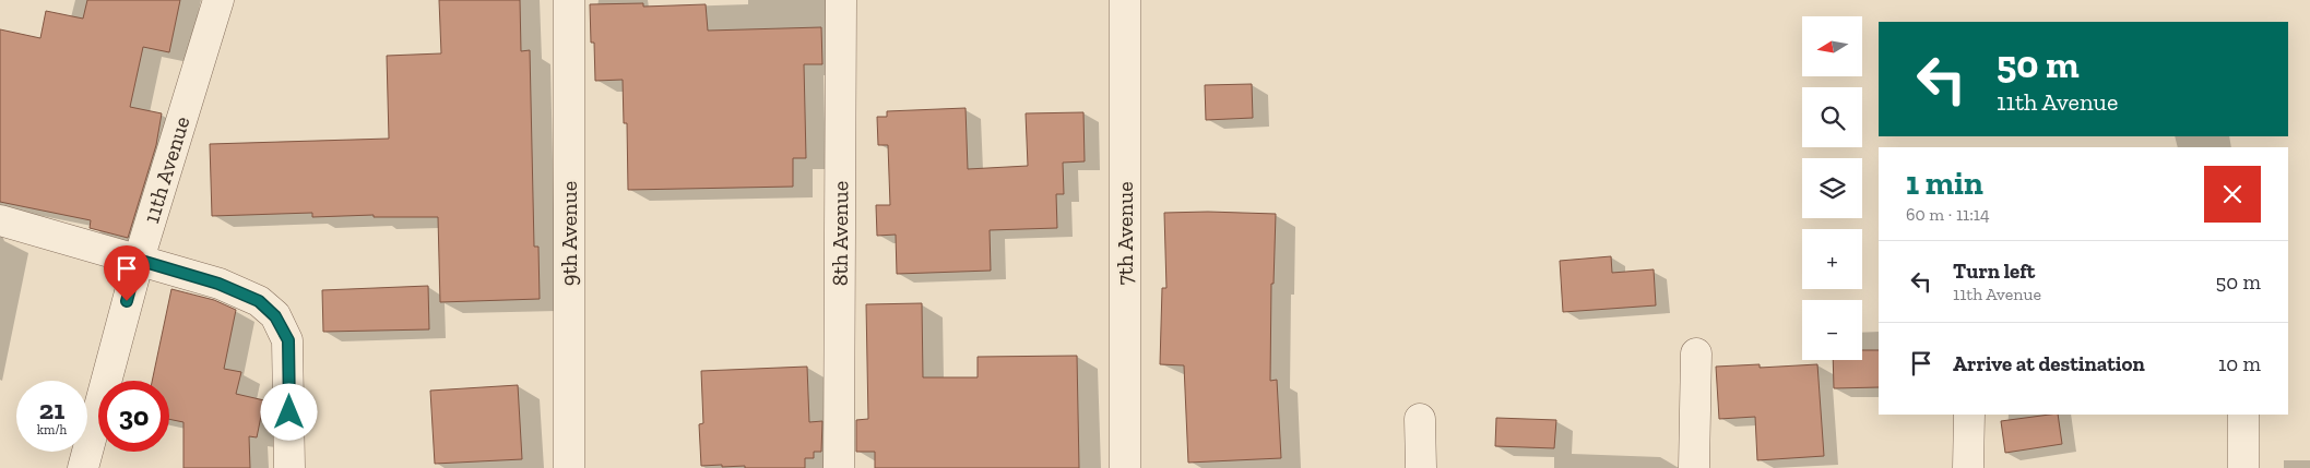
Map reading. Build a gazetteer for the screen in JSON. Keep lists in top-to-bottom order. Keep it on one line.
{"streets":{"street":["11th Avenue","9th Avenue","8th Avenue","7th Avenue"]},"north":"left","page":{"map_buttons":["+","−"],"turn":["50 m","11th Avenue"],"heading":["1 min","60 m · 11:14"],"list":[{"name":"Turn left","note":"11th Avenue","value":"50 m"},{"name":"Arrive at destination","value":"10 m"}],"speed":"21 km/h","limit":"30"}}
